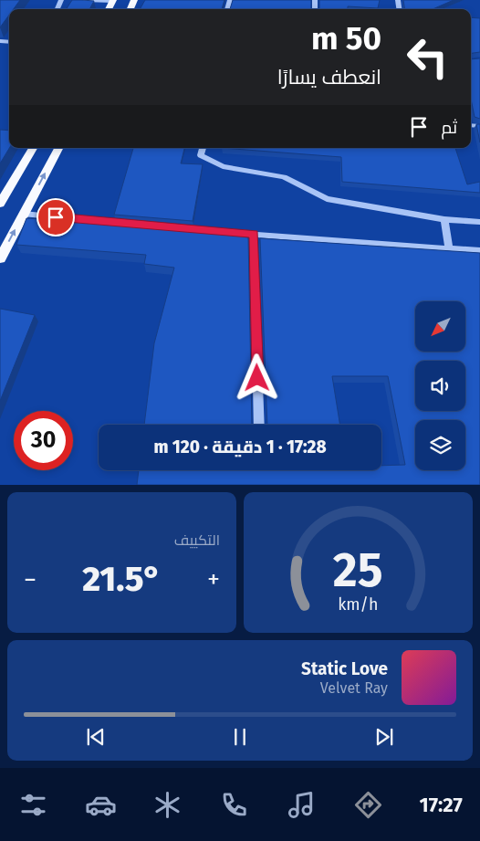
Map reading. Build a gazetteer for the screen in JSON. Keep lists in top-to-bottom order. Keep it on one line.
{"north":"bottom left","page":{"turn":["50 m","انعطف يسارًا"],"then":"ثم","limit":"30","trip":"17:28 · 1 دقيقة · 120 m","tile":"التكييف","heat":["−","21.5°","+"],"song":["Static Love","Velvet Ray"],"tabs":"17:27","gauge":["25","km/h"]}}
